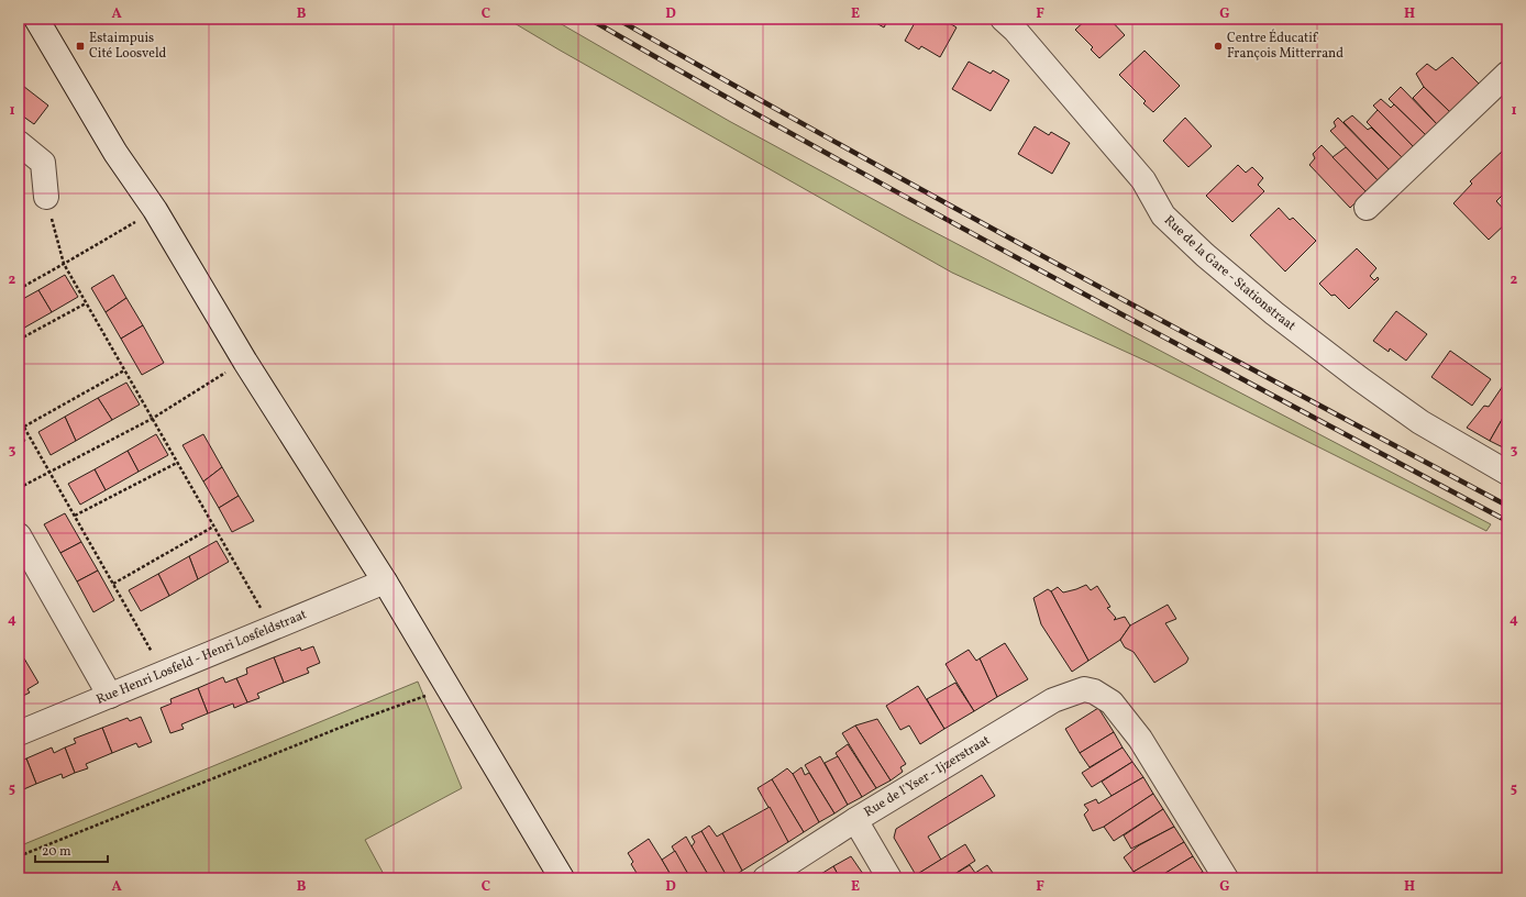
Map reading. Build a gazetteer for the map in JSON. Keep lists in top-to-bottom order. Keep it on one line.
{"streets":{"street":["Rue de la Gare - Stationstraat","Rue Henri Losfeld - Henri Losfeldstraat","Rue de l'Yser - Ijzerstraat"]},"places":{"transit":["Estaimpuis Cité Loosveld"],"other":["Centre Éducatif François Mitterrand"]},"scale_bar":"20 m","grid":{"columns":["A","B","C","D","E","F","G","H"],"rows":["1","2","3","4","5"]}}
